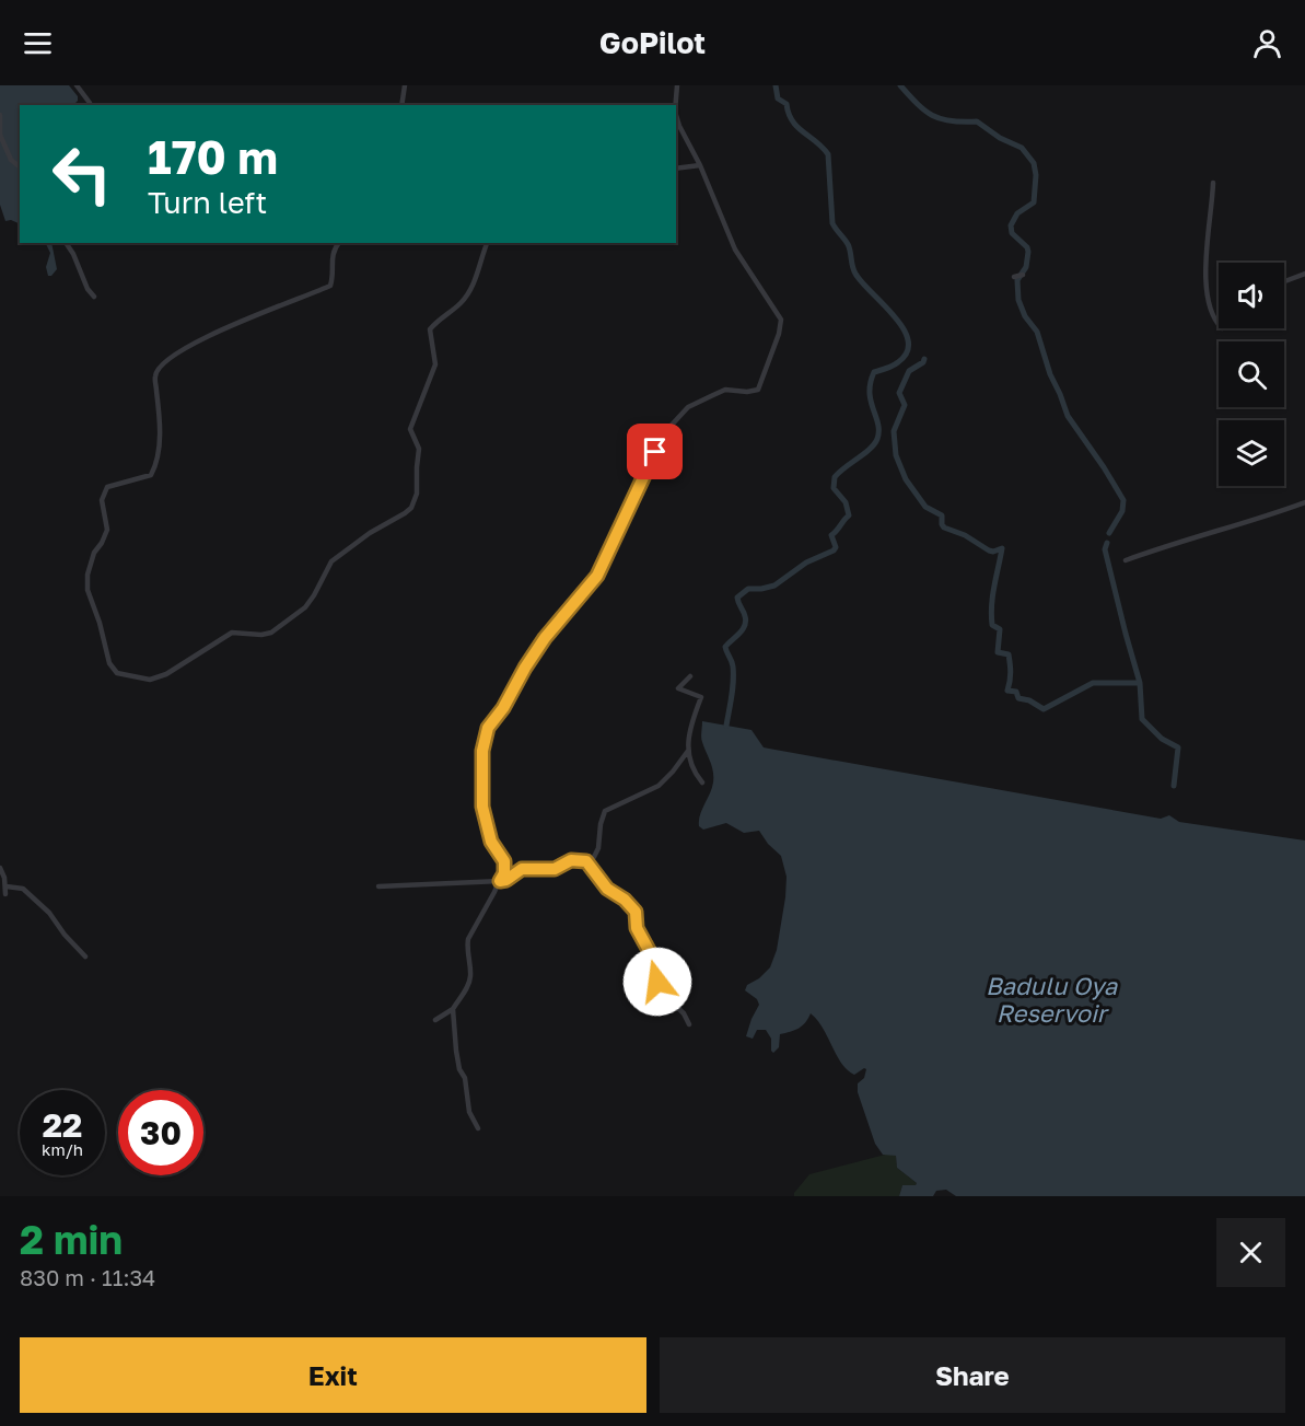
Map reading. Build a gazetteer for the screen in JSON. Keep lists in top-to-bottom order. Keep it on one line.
{"water":["Badulu Oya Reservoir"],"page":{"header":"GoPilot","turn":["170 m","Turn left"],"speed":"22 km/h","limit":"30","heading":["2 min","830 m · 11:34"],"buttons":["Exit","Share"]}}
